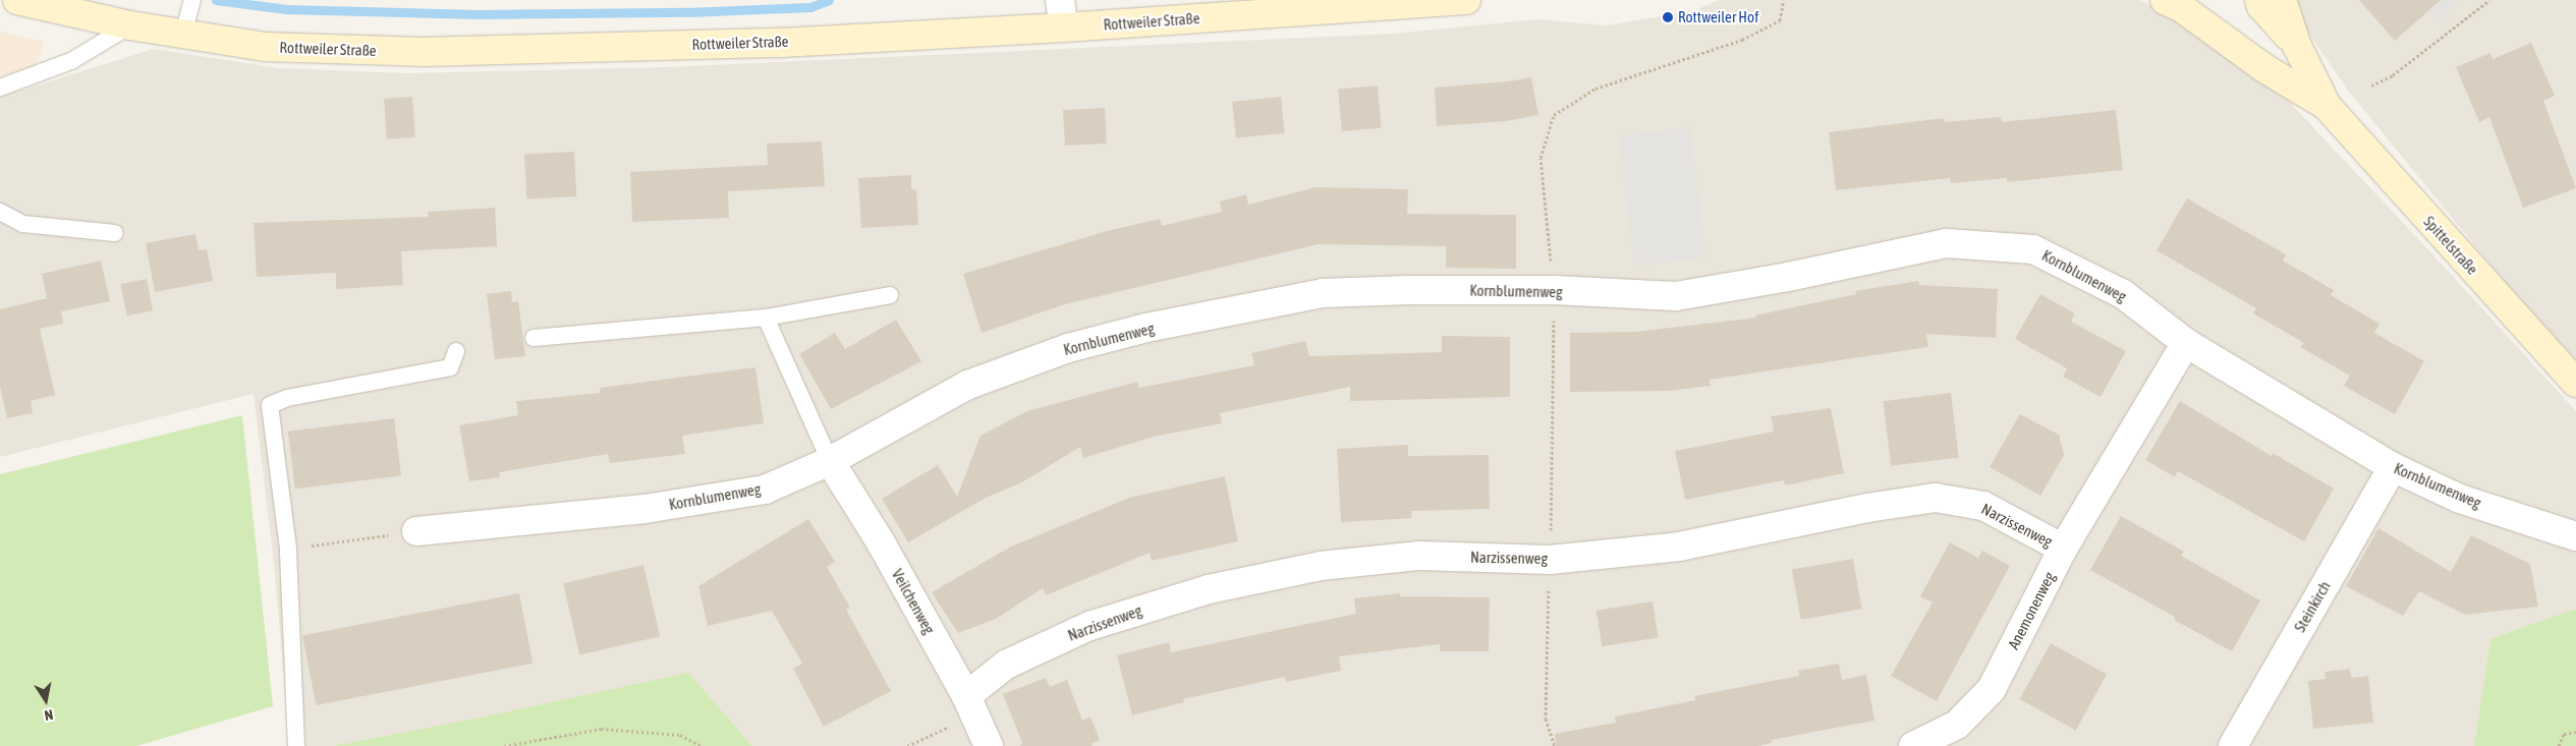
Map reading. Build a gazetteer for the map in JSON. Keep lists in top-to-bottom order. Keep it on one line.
{"streets":{"main road":["Rottweiler Straße","Spittelstraße"],"street":["Kornblumenweg","Narzissenweg","Veilchenweg","Steinkirch","Anemonenweg"]},"crossings":[["Kornblumenweg","Veilchenweg"],["Kornblumenweg","Steinkirch"],["Kornblumenweg","Anemonenweg"],["Narzissenweg","Veilchenweg"],["Narzissenweg","Anemonenweg"]],"places":["Rottweiler Hof"],"north":"bottom"}
